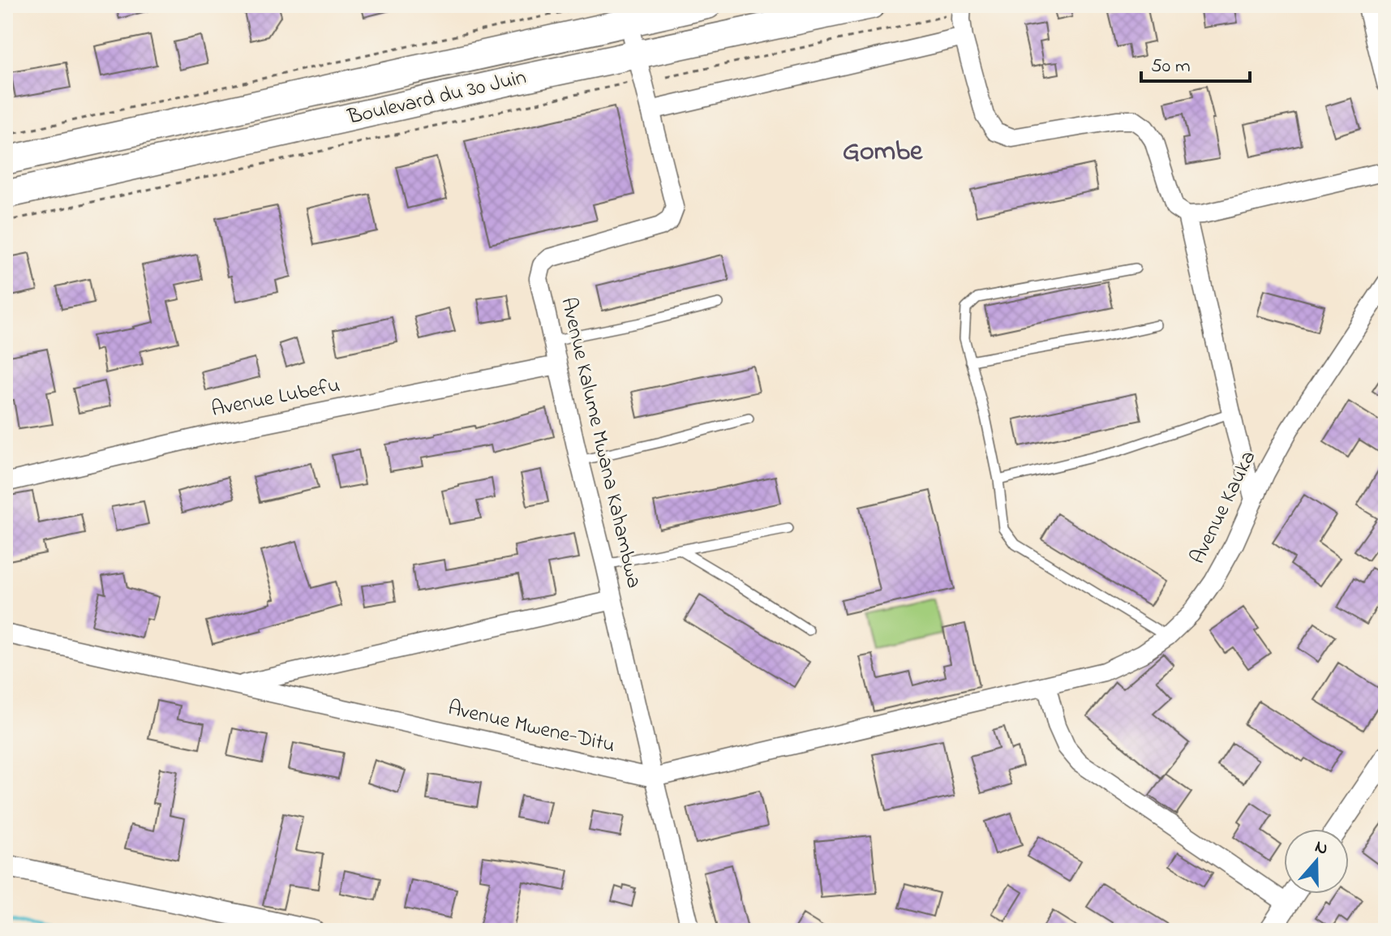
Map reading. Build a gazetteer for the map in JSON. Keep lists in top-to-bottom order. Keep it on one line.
{"streets":{"main road":["Boulevard du 30 Juin"],"street":["Avenue Lubefu","Avenue Kalume Mwana Kahambwa","Avenue Kauka","Avenue Mwene-Ditu"]},"crossings":[["Boulevard du 30 Juin","Avenue Kalume Mwana Kahambwa"],["Avenue Lubefu","Avenue Kalume Mwana Kahambwa"],["Avenue Kalume Mwana Kahambwa","Avenue Mwene-Ditu"],["Avenue Kauka","Avenue Mwene-Ditu"]],"districts":["Gombe"],"scale_bar":"50 m","north":"top"}
